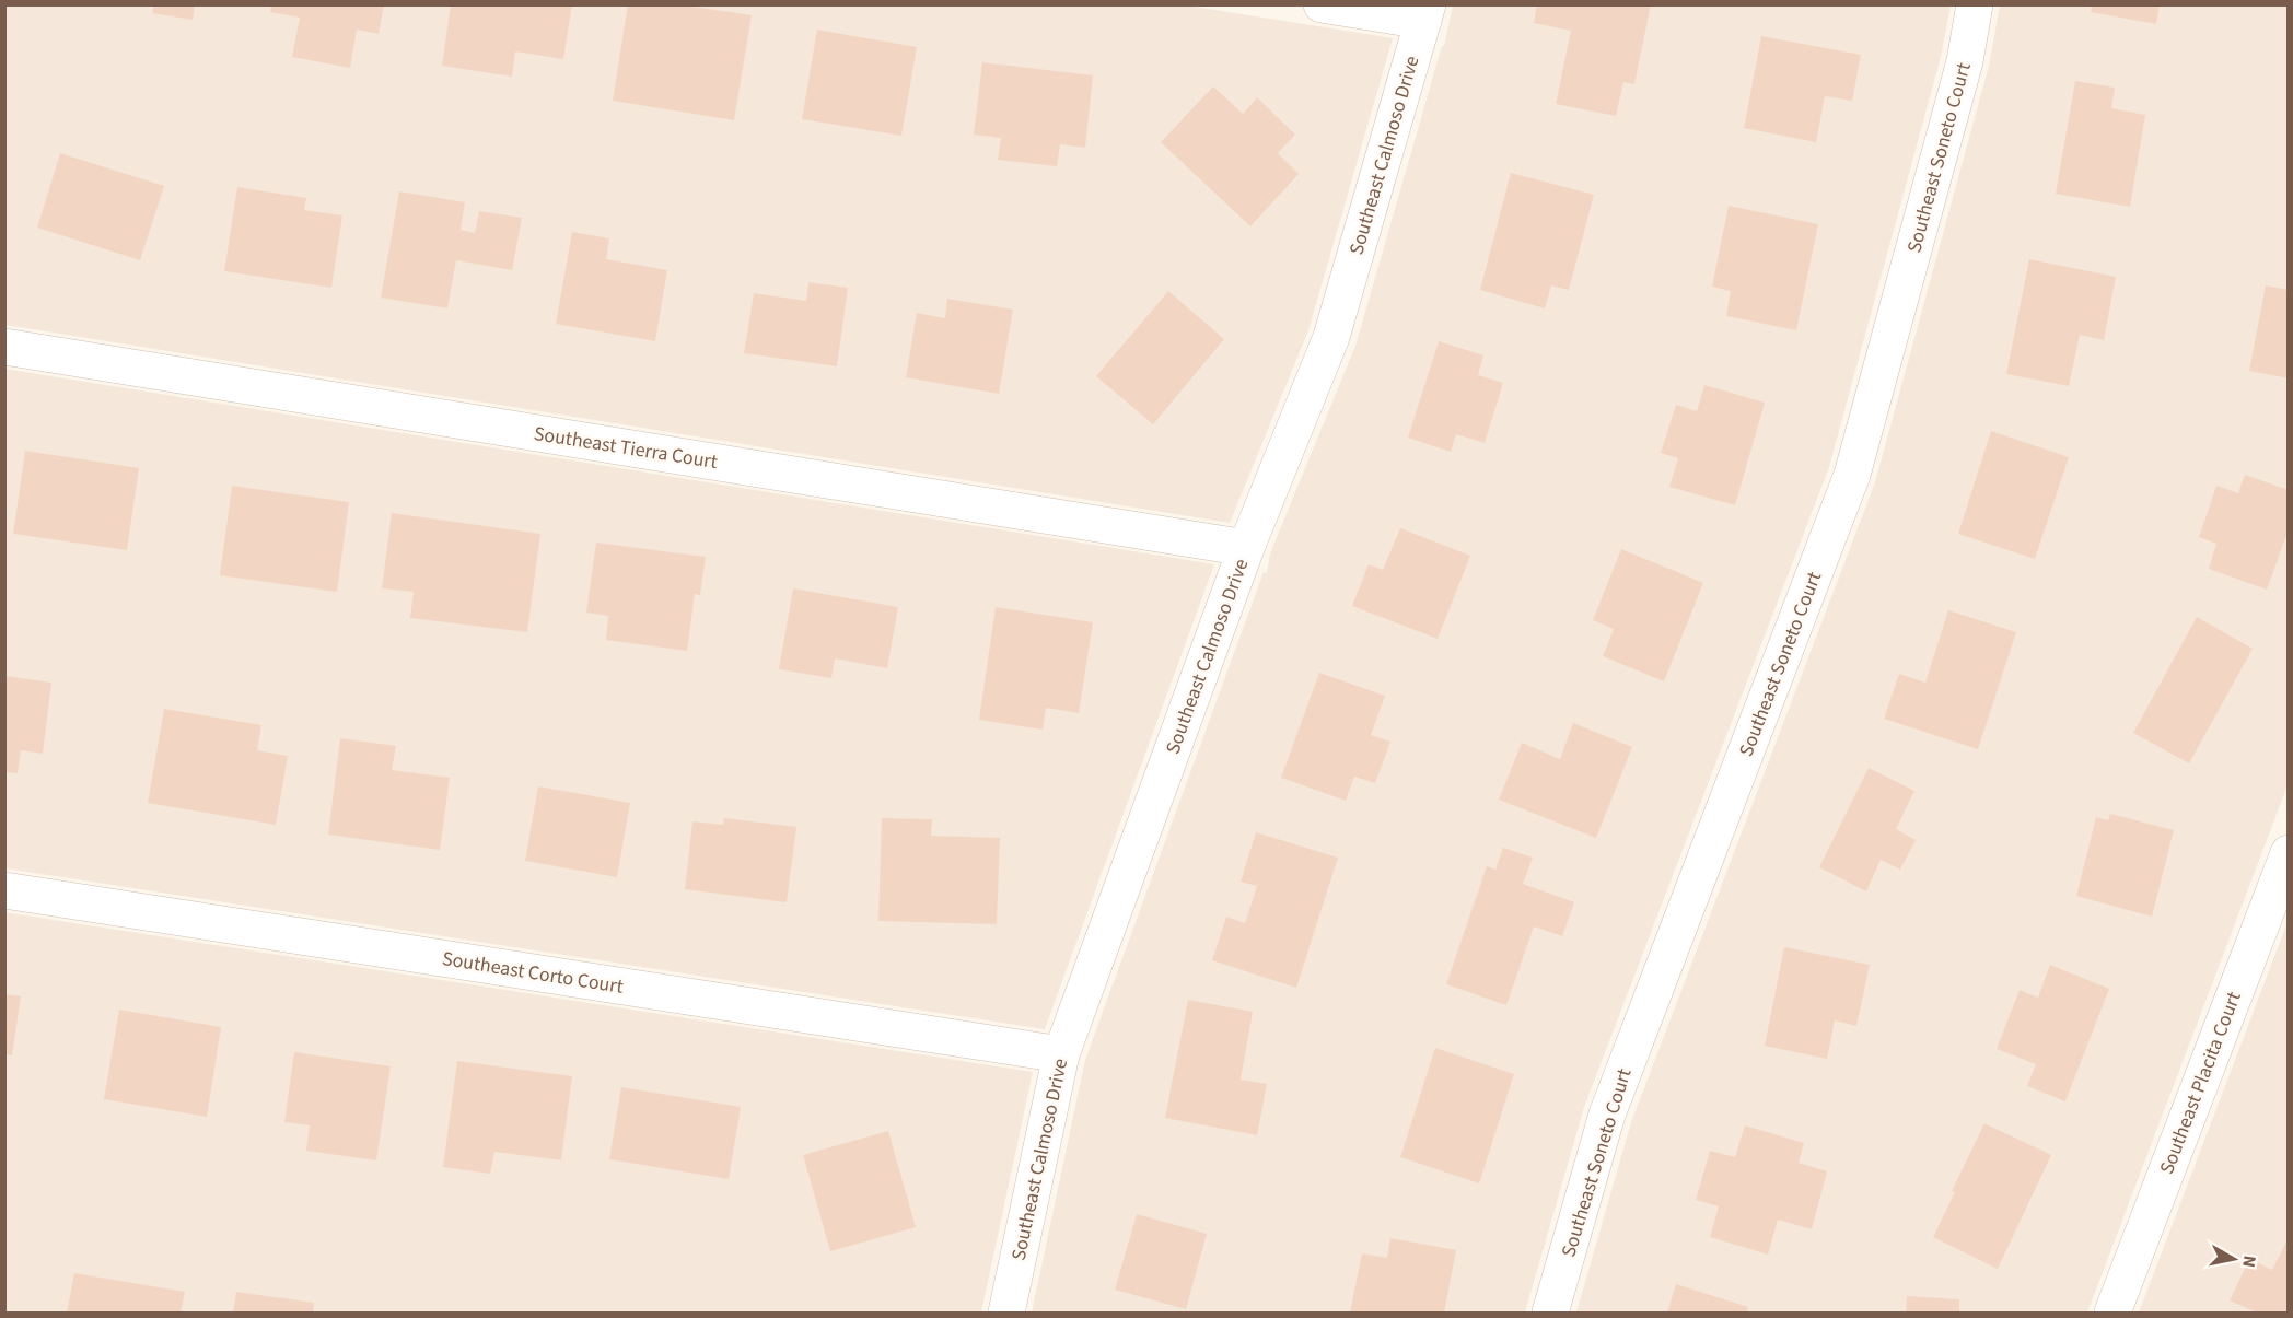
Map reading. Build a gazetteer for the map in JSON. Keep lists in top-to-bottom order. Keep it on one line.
{"streets":{"street":["Southeast Calmoso Drive","Southeast Soneto Court","Southeast Tierra Court","Southeast Corto Court","Southeast Placita Court"]},"crossings":[["Southeast Calmoso Drive","Southeast Tierra Court"],["Southeast Calmoso Drive","Southeast Corto Court"]],"north":"right"}
